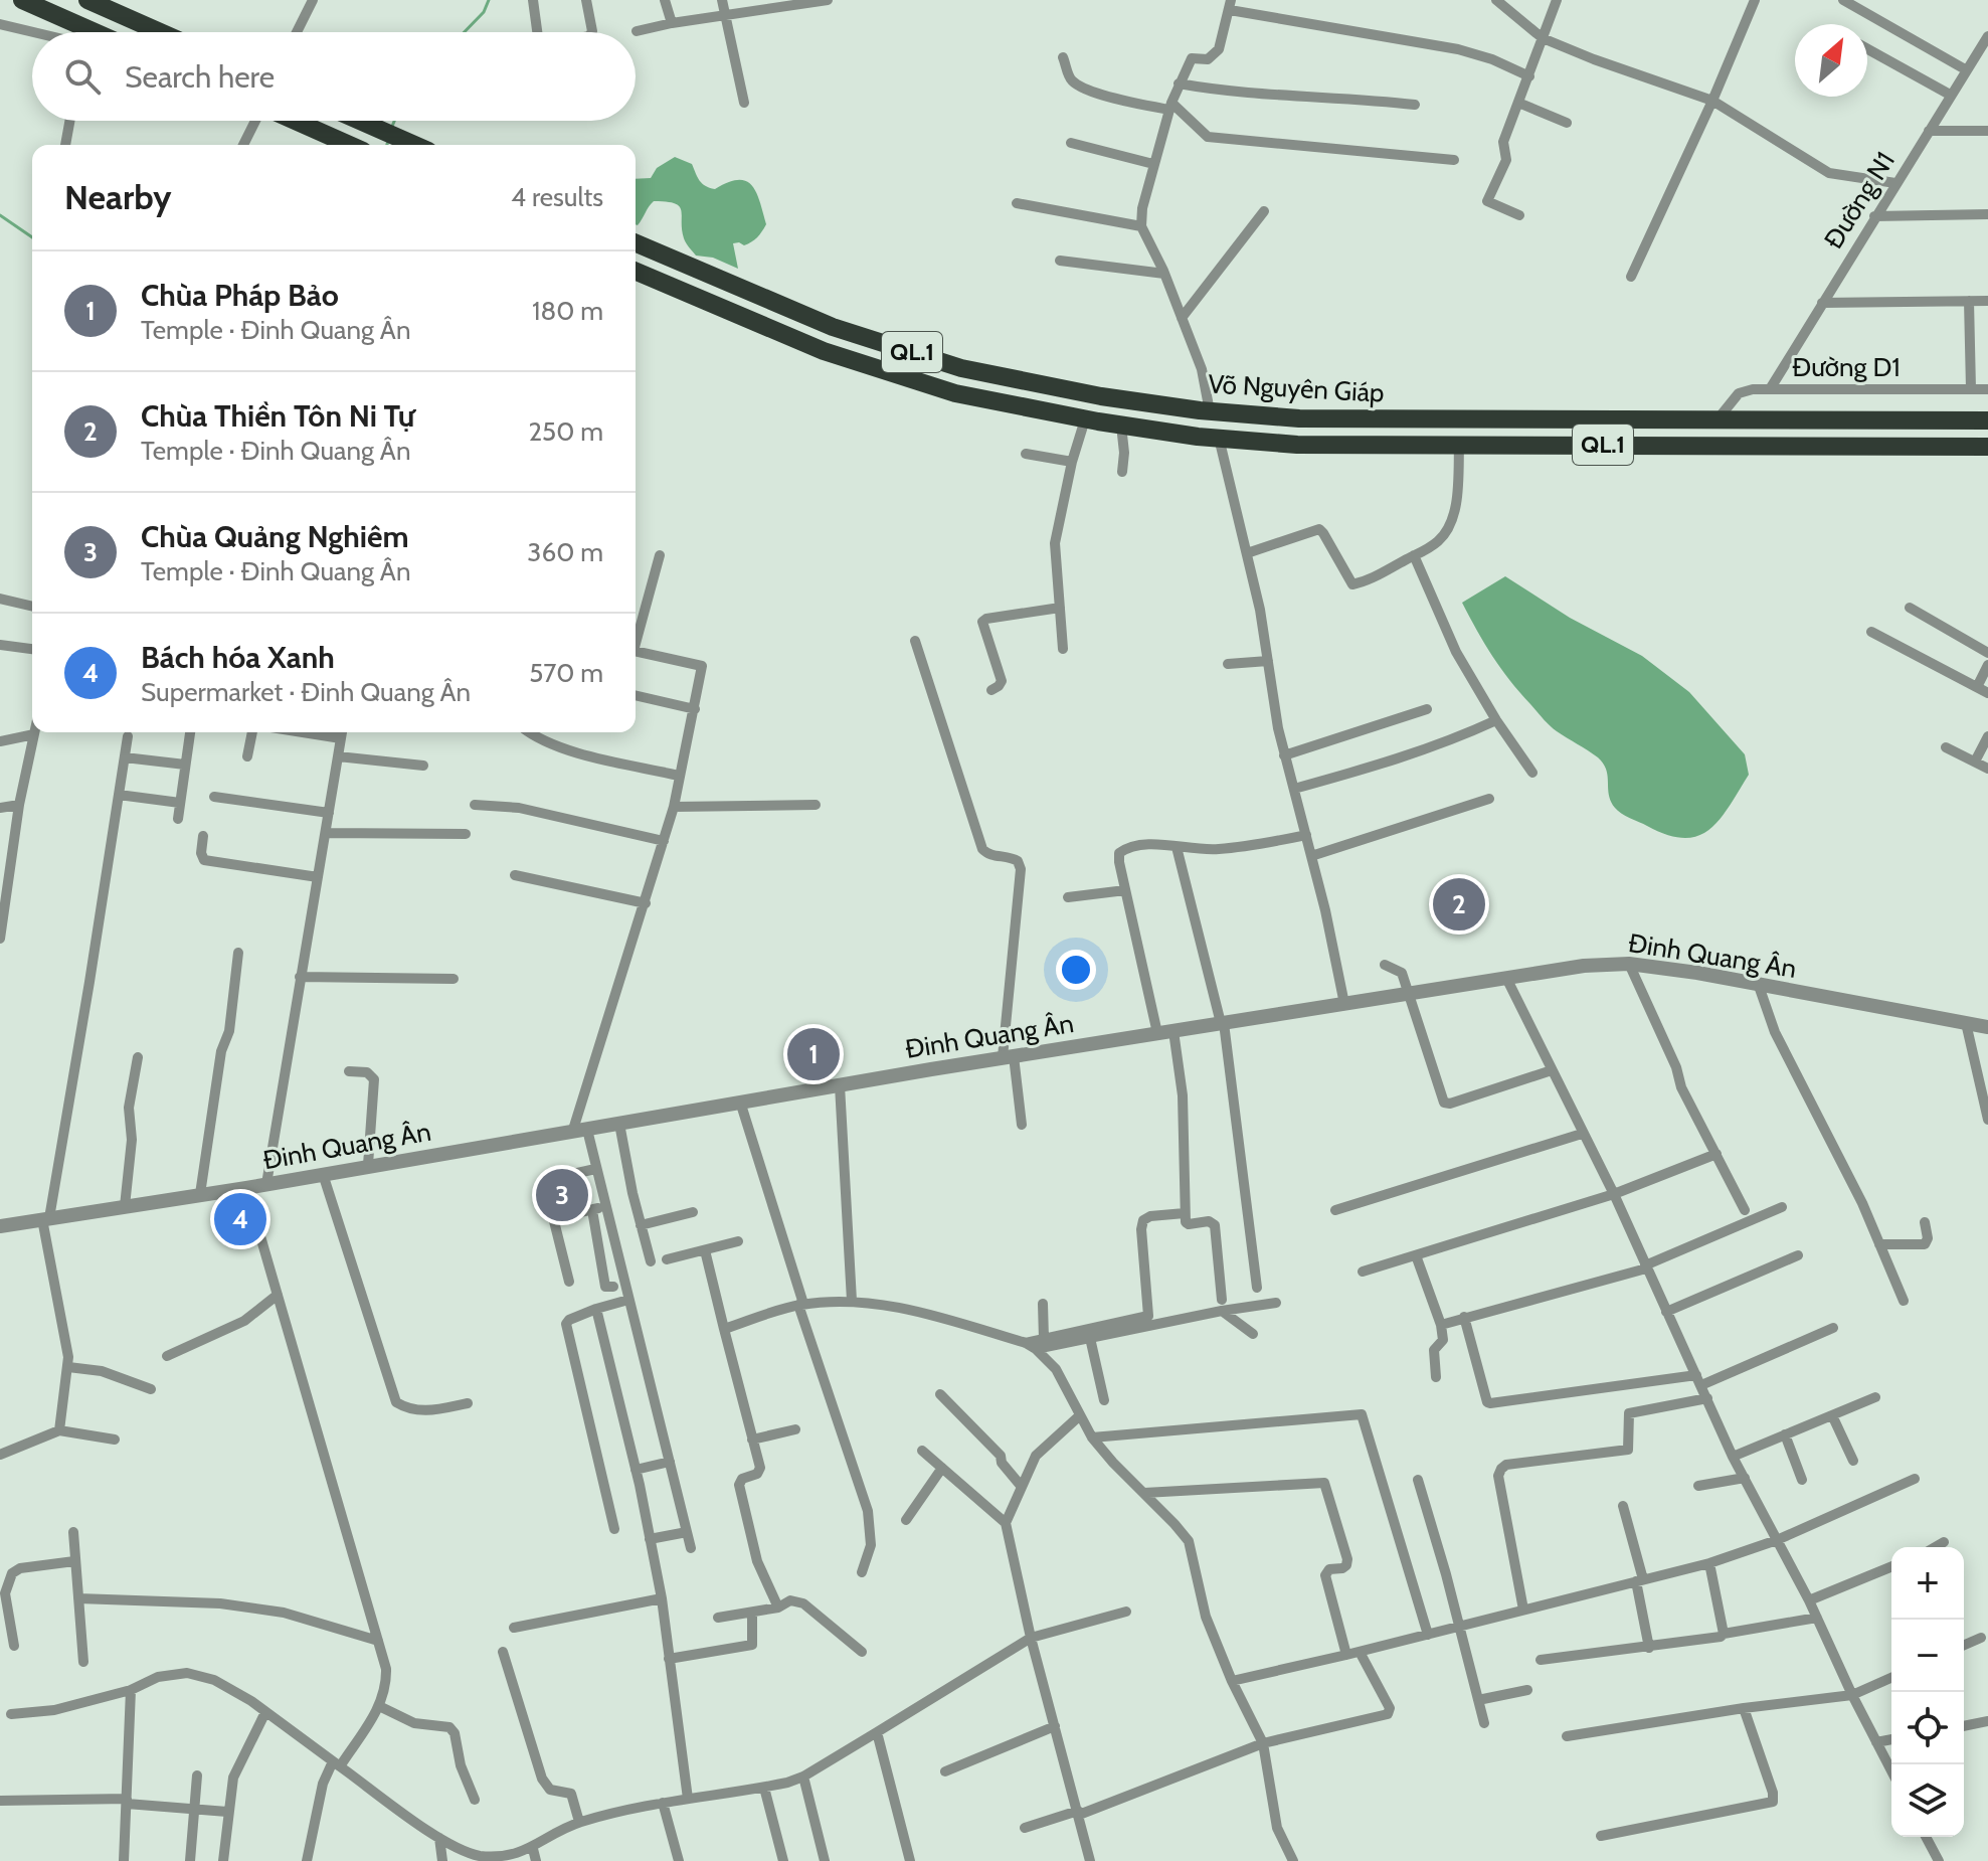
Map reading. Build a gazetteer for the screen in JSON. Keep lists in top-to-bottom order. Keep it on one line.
{"streets":{"highway":["QL.1","Võ Nguyên Giáp"],"street":["Đường N1","Đường D1","Đinh Quang Ân"]},"crossings":[["Đường N1","Đường D1"],["Đường D1","Võ Nguyên Giáp"]],"north":"top right","page":{"search":"Search here","heading":["Nearby","4 results"],"list":[{"mark":"1","name":"Chùa Pháp Bảo","note":"Temple · Đinh Quang Ân","value":"180 m"},{"mark":"2","name":"Chùa Thiền Tôn Ni Tự","note":"Temple · Đinh Quang Ân","value":"250 m"},{"mark":"3","name":"Chùa Quảng Nghiêm","note":"Temple · Đinh Quang Ân","value":"360 m"},{"mark":"4","name":"Bách hóa Xanh","note":"Supermarket · Đinh Quang Ân","value":"570 m"}],"pins":["2","1","3","4"],"map_buttons":["+","−"]}}
